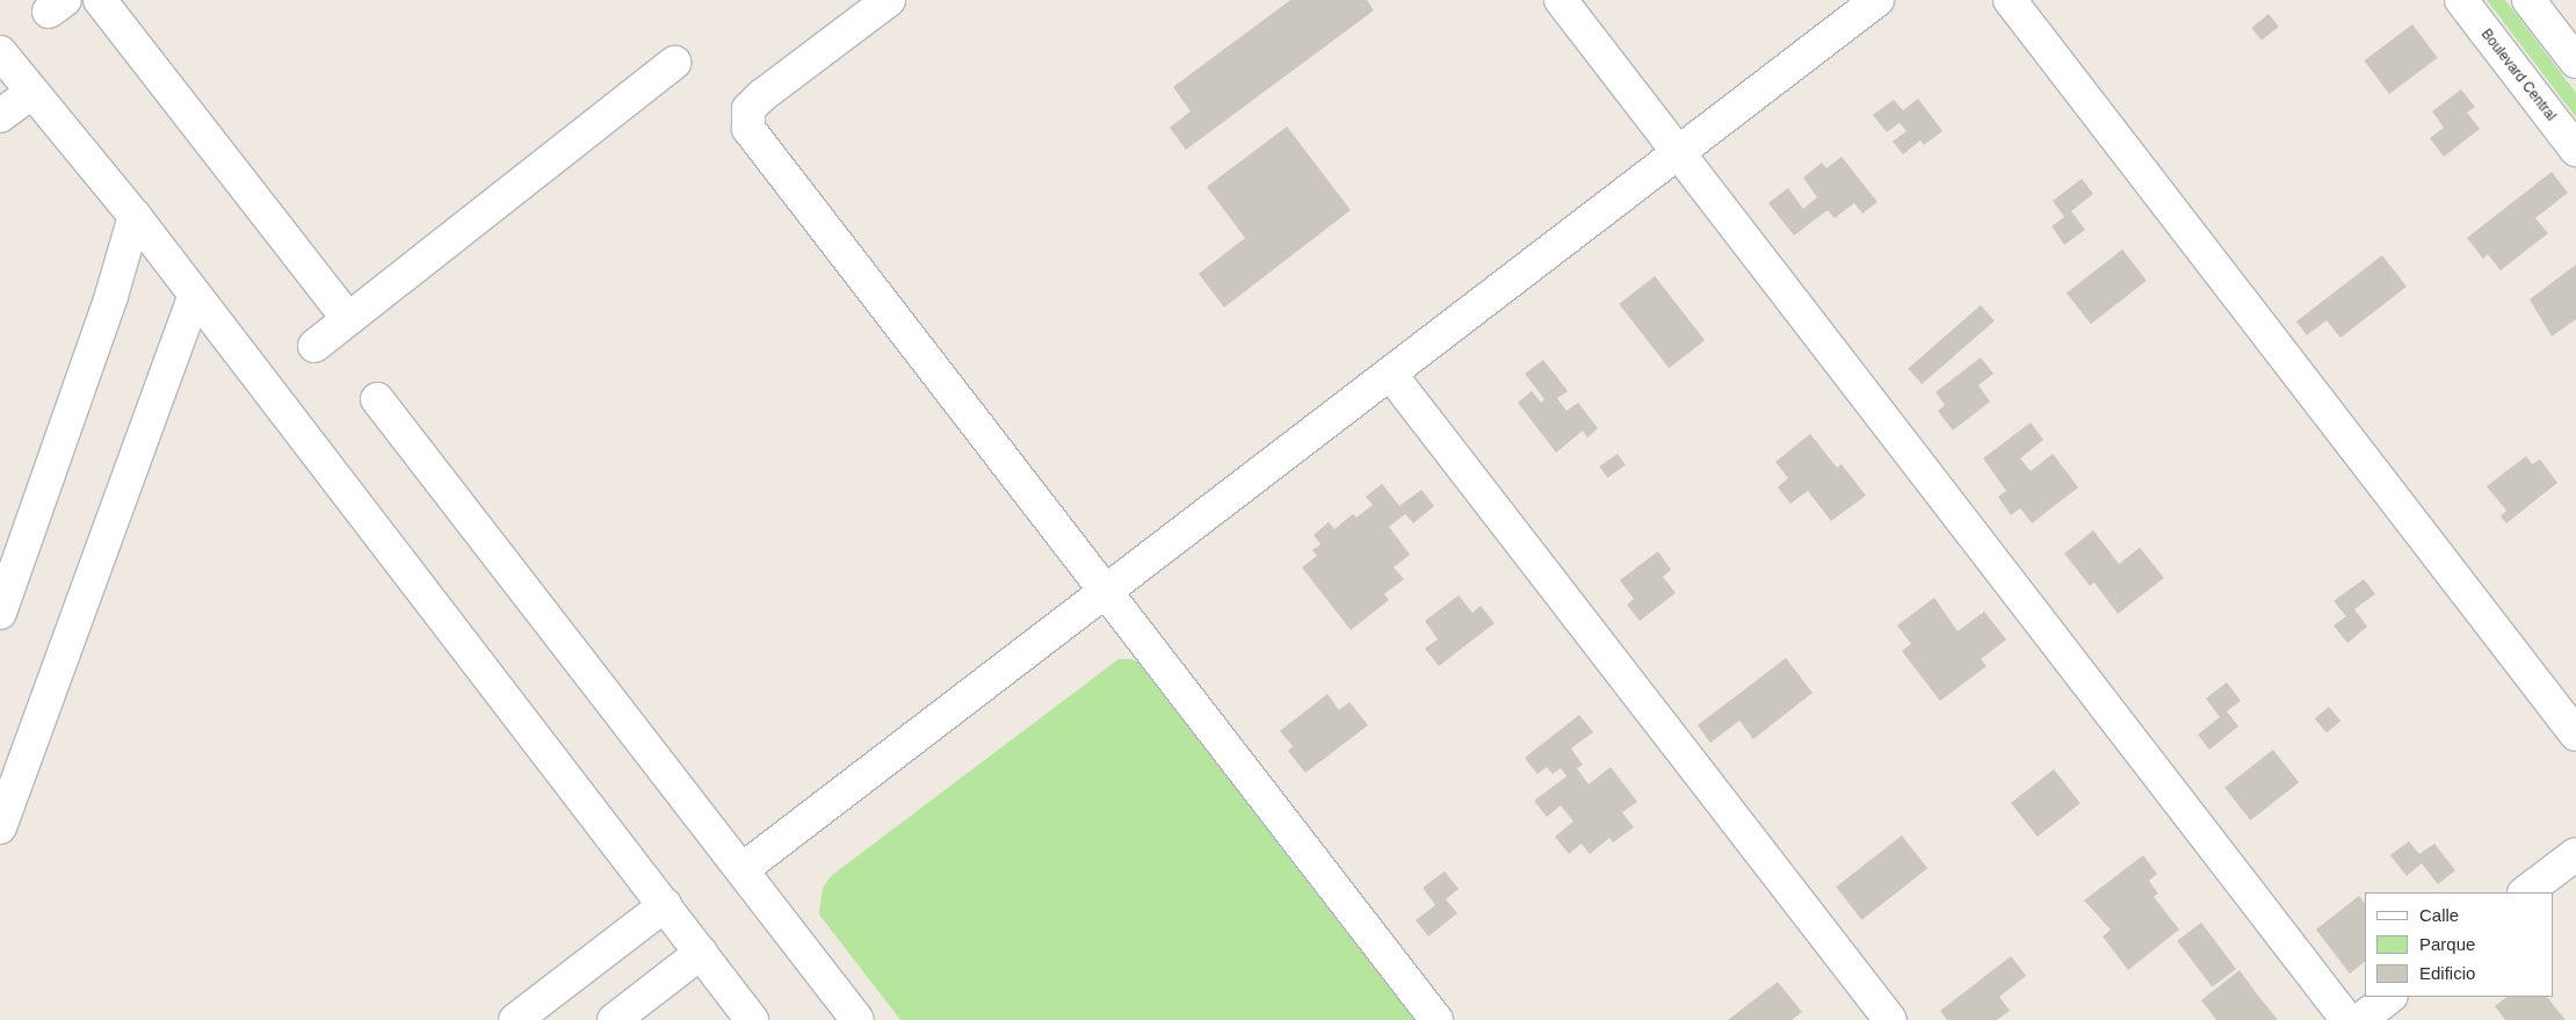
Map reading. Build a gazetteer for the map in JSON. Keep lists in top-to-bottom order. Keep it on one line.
{"streets":{"street":["Boulevard Central"]},"legend":["Calle","Parque","Edificio"]}
